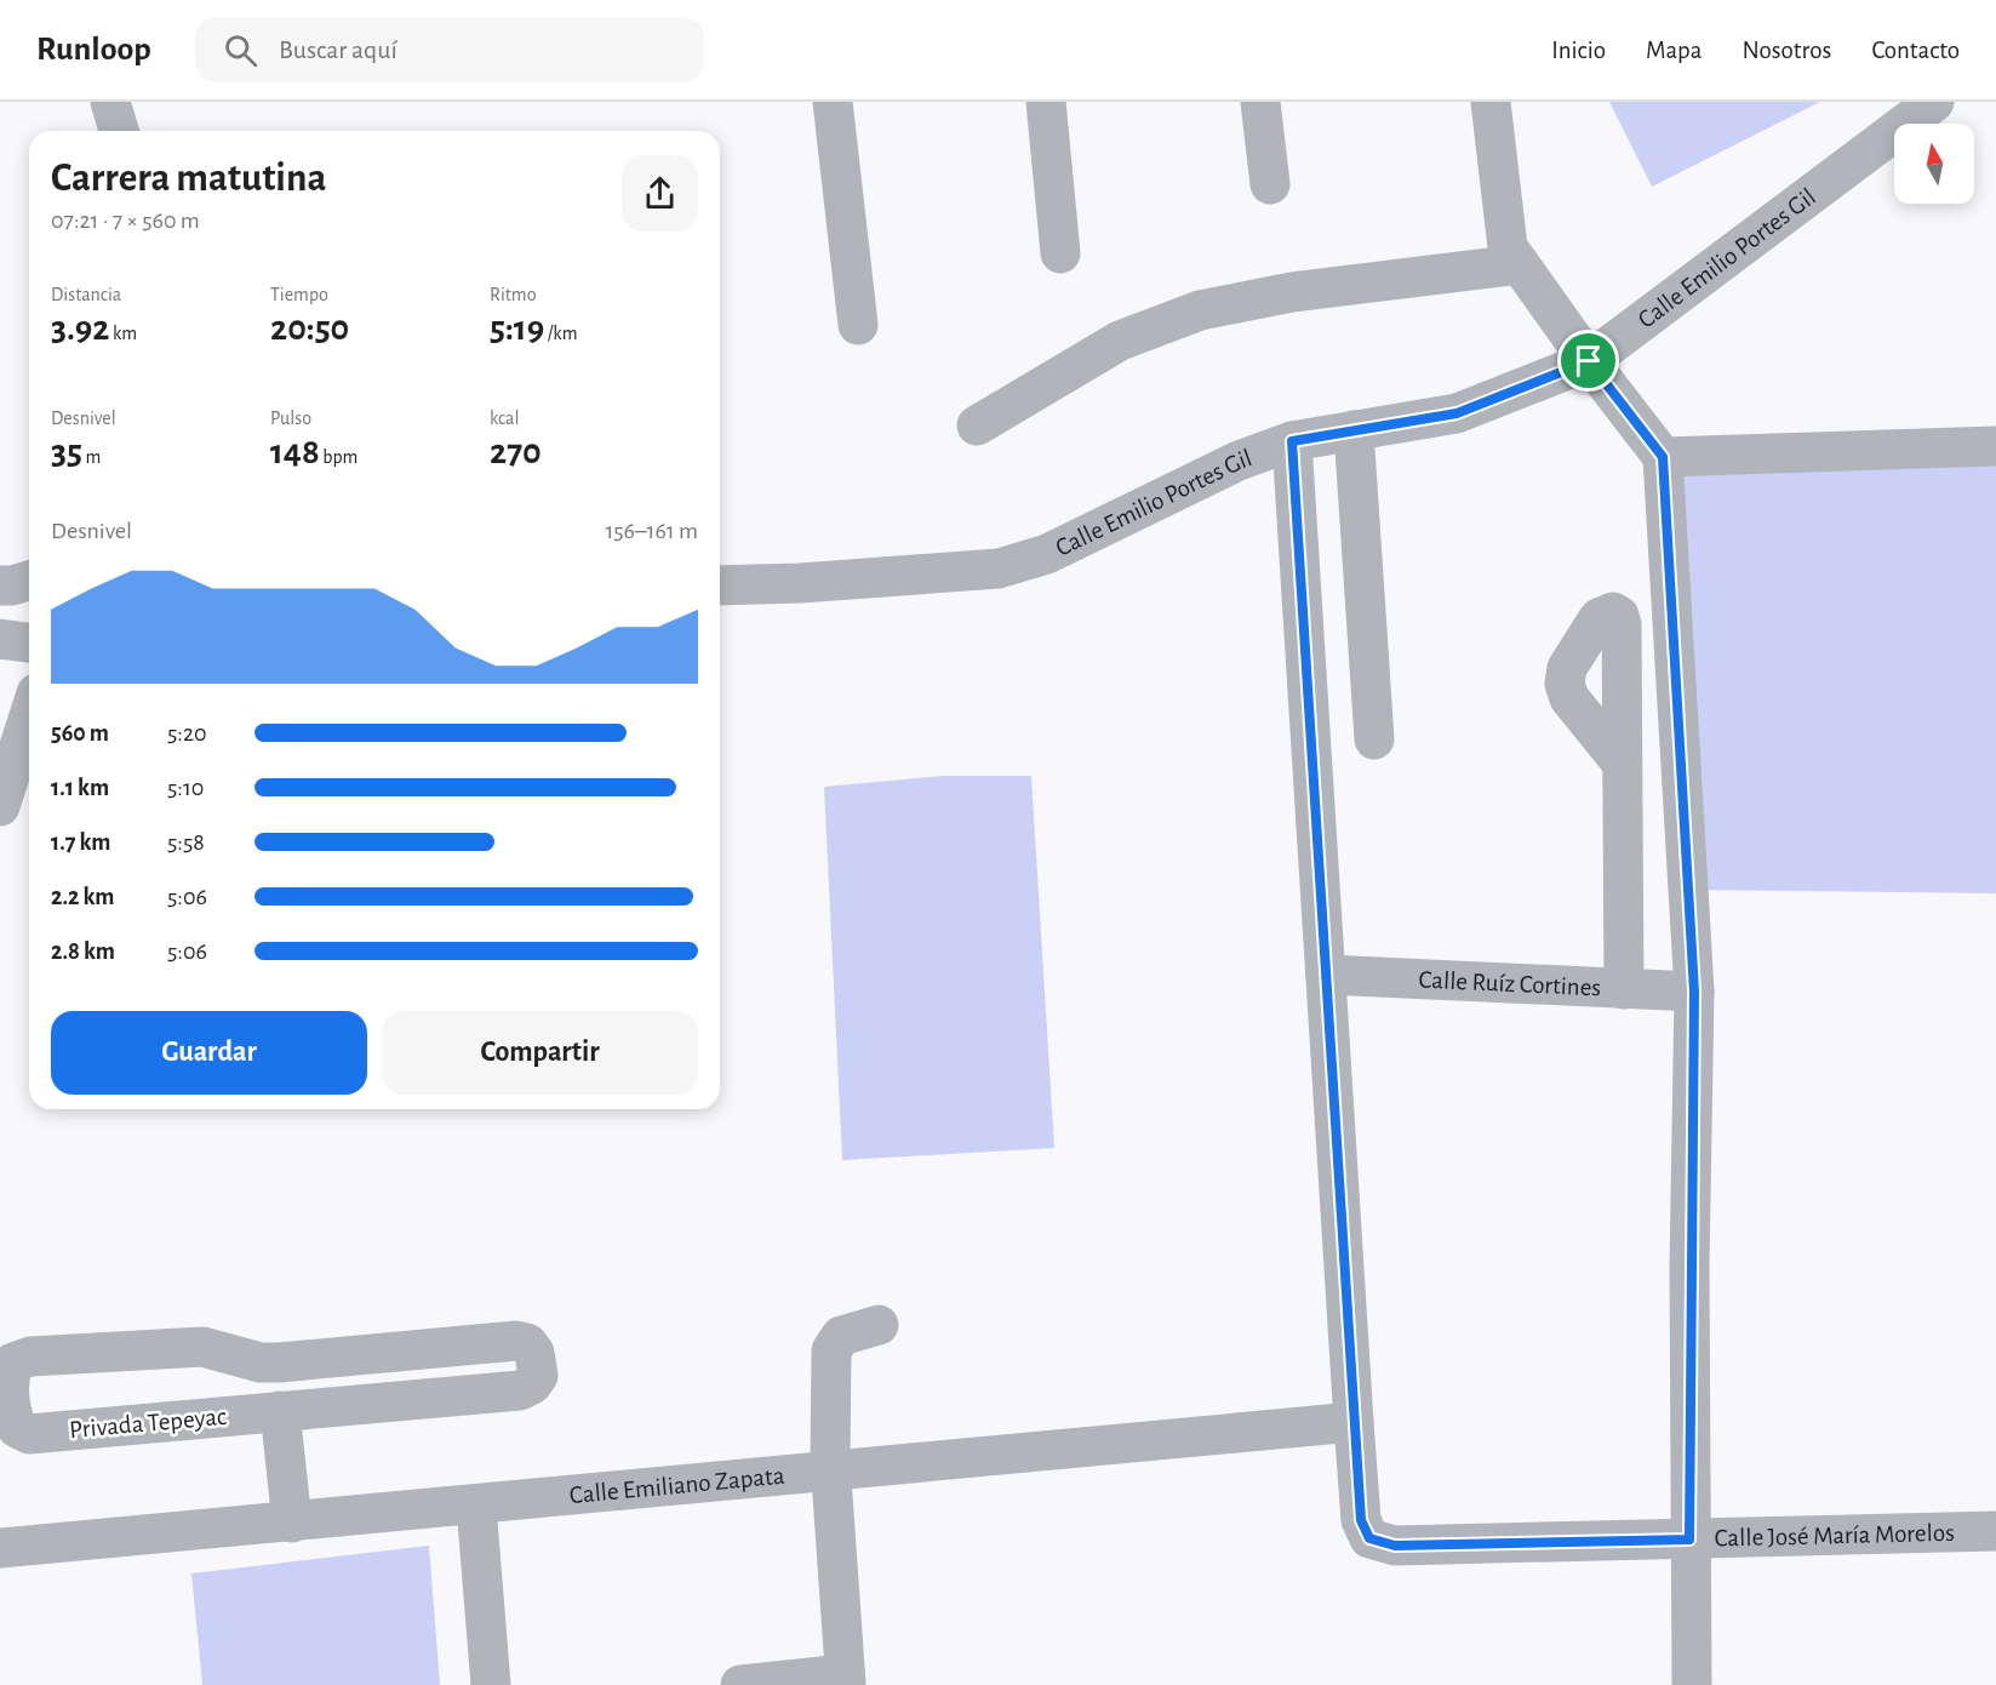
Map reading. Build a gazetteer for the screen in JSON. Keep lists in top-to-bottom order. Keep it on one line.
{"streets":{"street":["Calle Emilio Portes Gil","Calle Ruíz Cortines","Privada Tepeyac","Calle Emiliano Zapata","Calle José María Morelos"]},"crossings":[["Calle Emiliano Zapata","Calle José María Morelos"]],"north":"top","page":{"header":"Runloop","search":"Buscar aquí","nav":["Inicio","Mapa","Nosotros","Contacto"],"heading":["Carrera matutina","07:21 · 7 × 560 m"],"stats":[["Distancia","3.92 km"],["Tiempo","20:50"],["Ritmo","5:19 /km"],["Desnivel","35 m"],["Pulso","148 bpm"],["kcal","270"]],"chart":["Desnivel","156–161 m"],"list":[{"name":"560 m","note":"5:20"},{"name":"1.1 km","note":"5:10"},{"name":"1.7 km","note":"5:58"},{"name":"2.2 km","note":"5:06"},{"name":"2.8 km","note":"5:06"}],"buttons":["Guardar","Compartir"]}}
